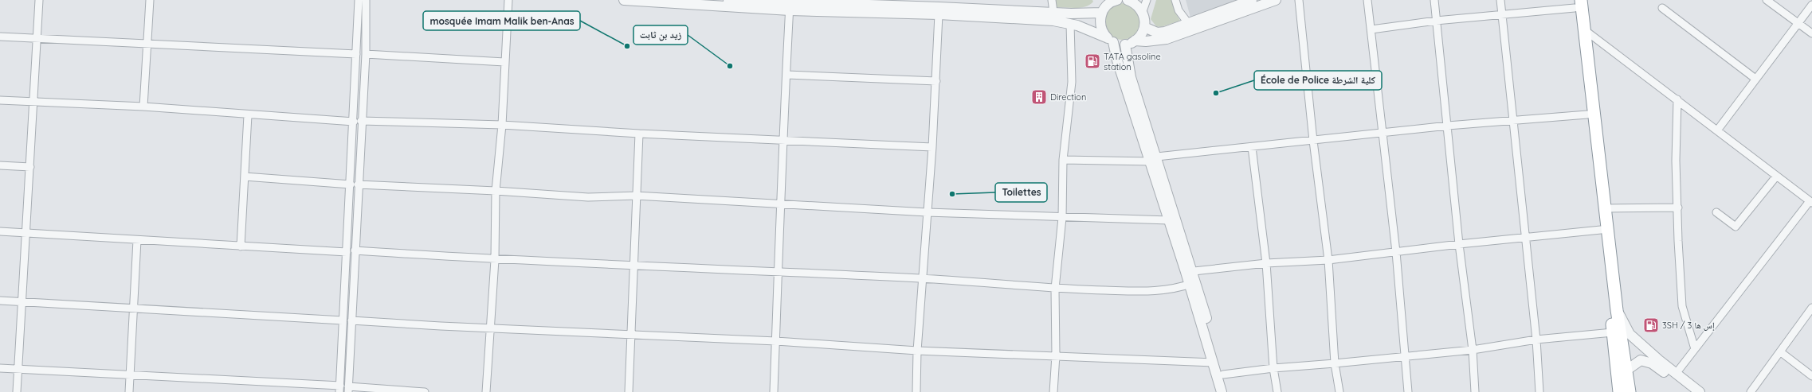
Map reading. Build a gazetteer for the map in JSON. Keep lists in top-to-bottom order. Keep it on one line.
{"places":{"other":["mosquée Imam Malik ben-Anas","زيد بن ثابت","École de Police كلية الشرطة","Toilettes"],"fuel station":["TATA gasoline station","3SH / 3 إس ها"],"building":["Direction"]}}
